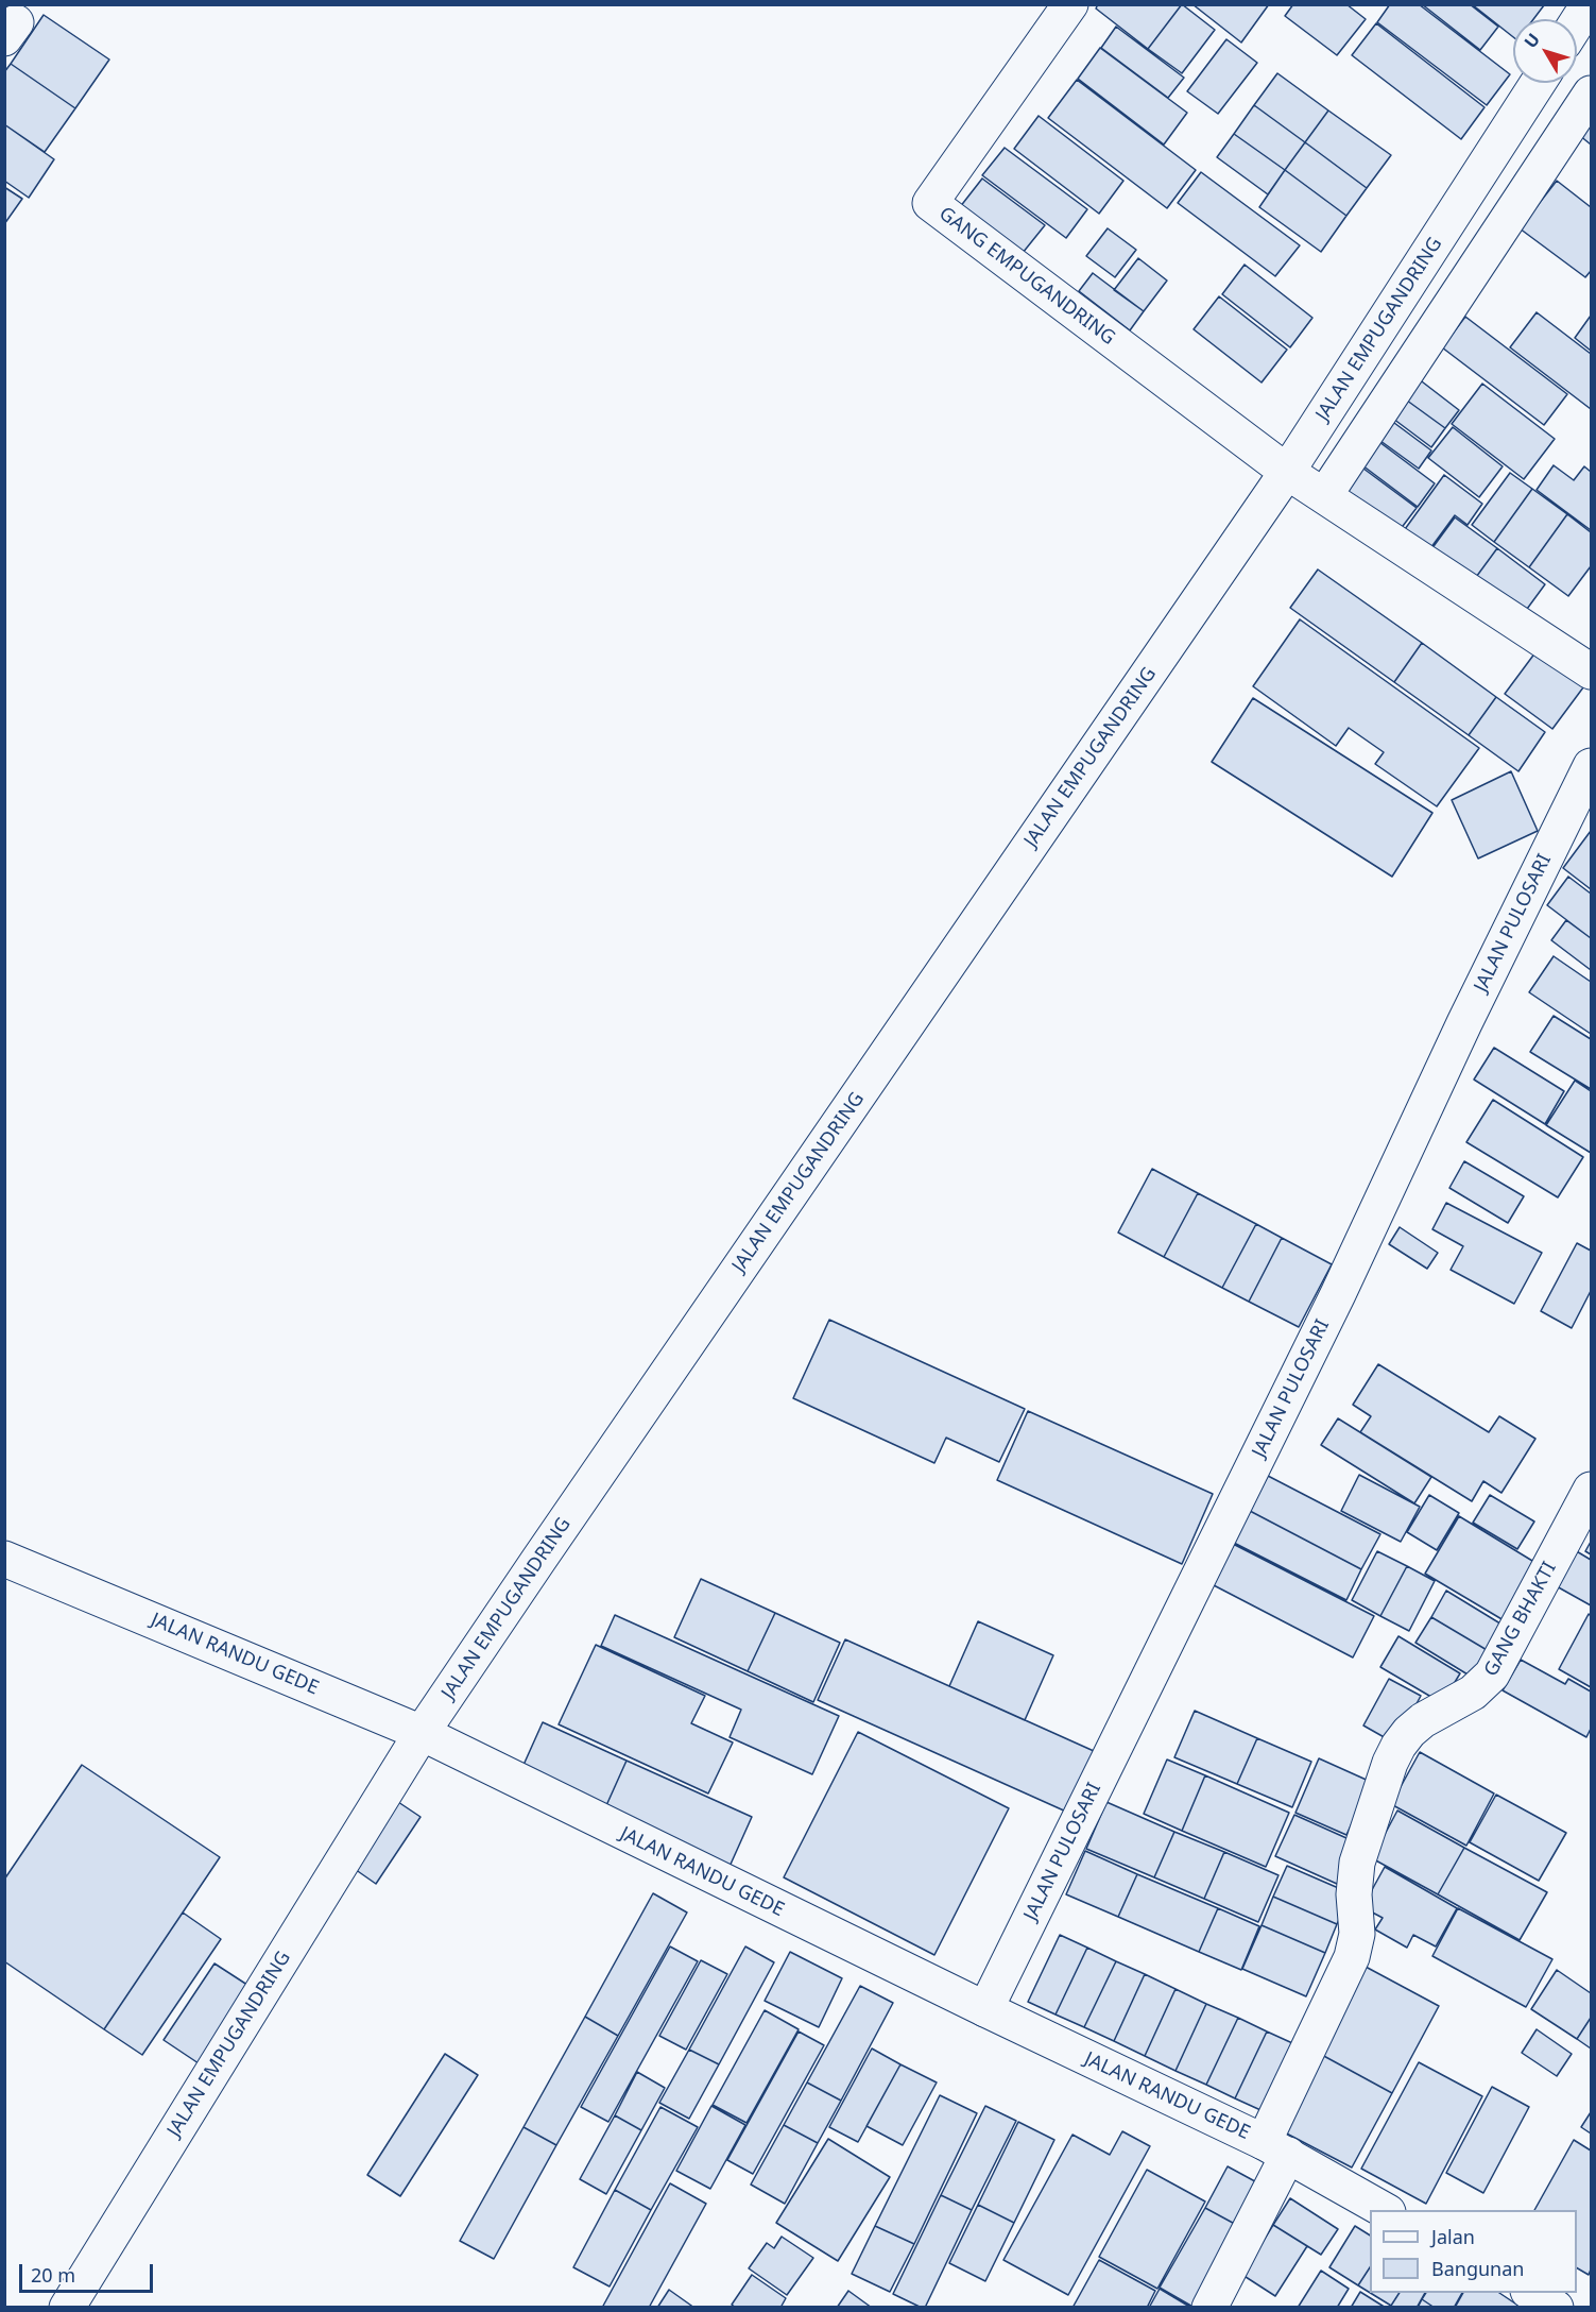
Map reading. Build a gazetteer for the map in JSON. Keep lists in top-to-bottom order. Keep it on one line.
{"streets":{"street":["GANG EMPUGANDRING","JALAN EMPUGANDRING","JALAN PULOSARI","GANG BHAKTI","JALAN RANDU GEDE"]},"crossings":[["GANG EMPUGANDRING","JALAN EMPUGANDRING"],["JALAN EMPUGANDRING","JALAN RANDU GEDE"],["JALAN PULOSARI","JALAN RANDU GEDE"],["GANG BHAKTI","JALAN RANDU GEDE"]],"legend":["Jalan","Bangunan"],"scale_bar":"20 m","north":"top left"}
